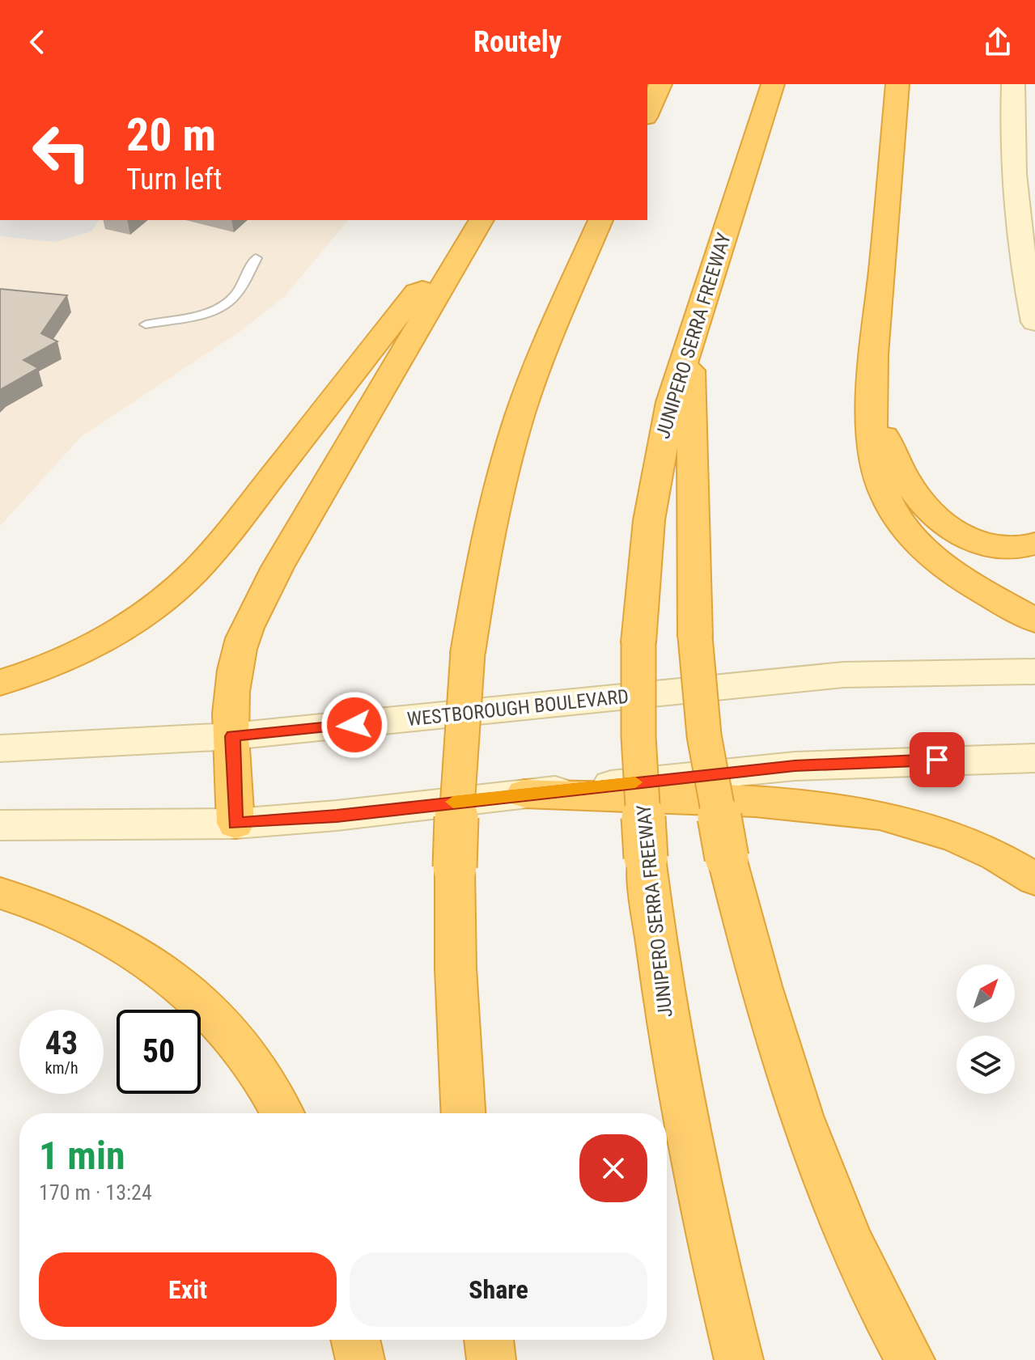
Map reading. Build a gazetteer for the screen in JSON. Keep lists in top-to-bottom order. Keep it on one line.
{"streets":{"highway":["JUNIPERO SERRA FREEWAY"],"main road":["WESTBOROUGH BOULEVARD"]},"north":"top right","page":{"header":"Routely","turn":["20 m","Turn left"],"speed":"43 km/h","limit":"50","heading":["1 min","170 m · 13:24"],"buttons":["Exit","Share"]}}
